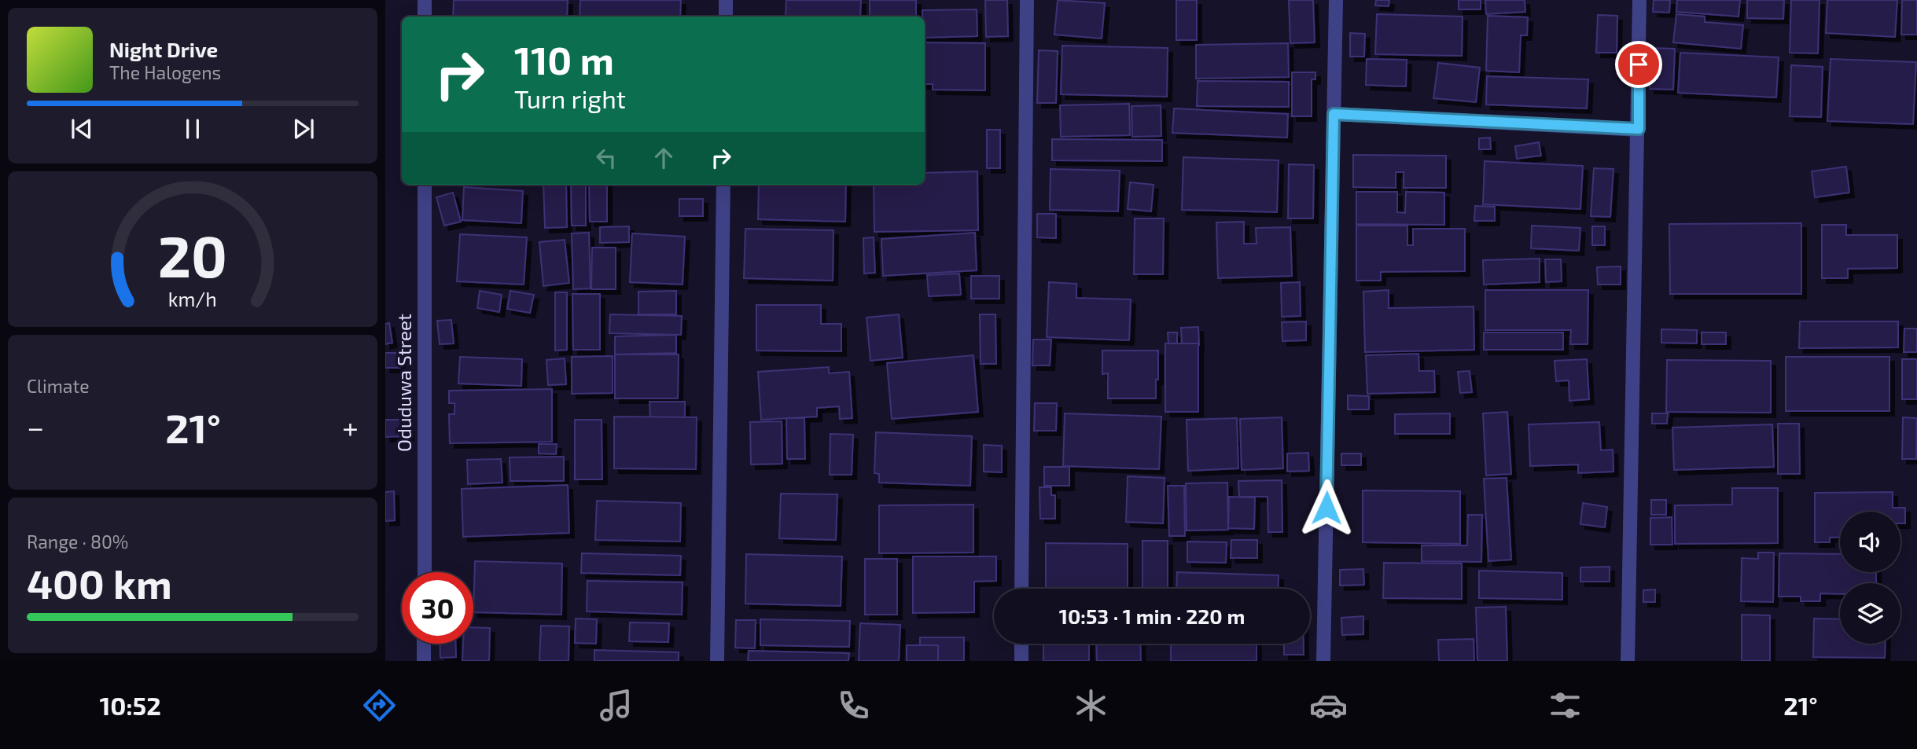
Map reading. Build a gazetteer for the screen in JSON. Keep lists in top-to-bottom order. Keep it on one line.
{"streets":{"street":["Oduduwa Street"]},"page":{"turn":["110 m","Turn right"],"song":["Night Drive","The Halogens"],"tile":["Climate",["Range · 80%","400 km"]],"heat":["−","21°","+"],"limit":"30","trip":"10:53 · 1 min · 220 m","tabs":["10:52","21°"],"gauge":["20","km/h"]}}
